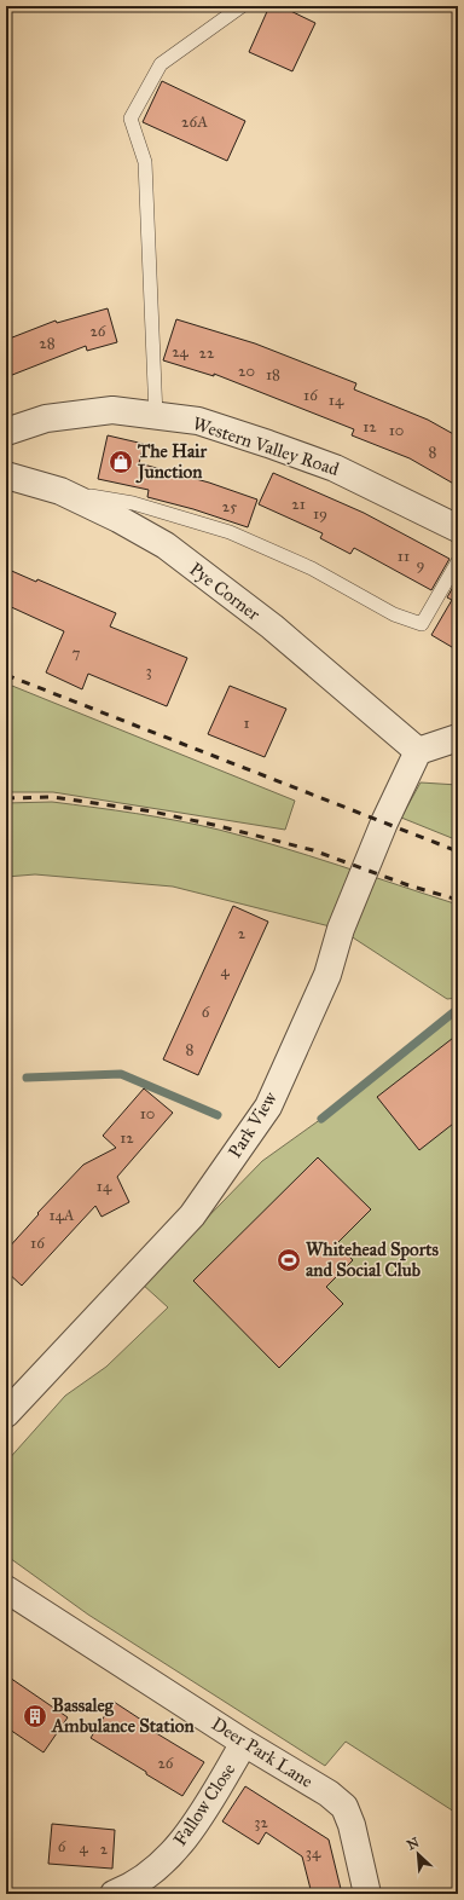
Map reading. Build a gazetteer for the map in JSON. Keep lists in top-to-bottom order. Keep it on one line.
{"streets":{"street":["Western Valley Road","Pye Corner","Park View","Deer Park Lane","Fallow Close"]},"crossings":[["Pye Corner","Park View"],["Deer Park Lane","Fallow Close"]],"places":{"shop":["The Hair Junction"],"sports":["Whitehead Sports and Social Club"],"building":["Bassaleg Ambulance Station"]},"house_numbers":["26A","26","28","24","22","20","18","16","14","12","10","8","21","25","19","11","9","7","3","1","2","4","6","8","10","12","14","14A","16","26","32","6","4","2","34"],"north":"top left"}
